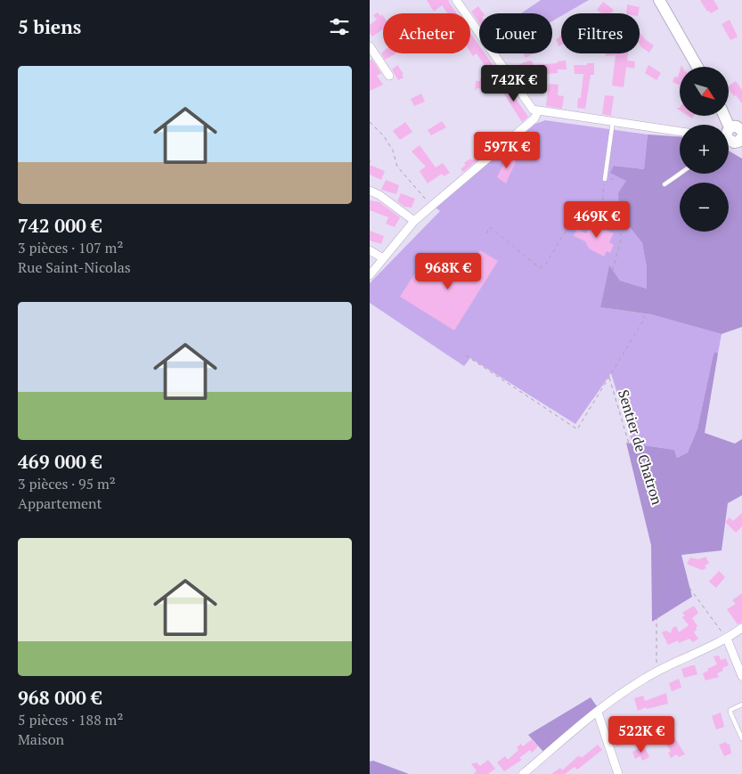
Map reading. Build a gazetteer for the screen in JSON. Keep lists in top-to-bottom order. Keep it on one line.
{"streets":{"path":["Sentier de Chatron"]},"north":"bottom right","page":{"heading":"5 biens","chip":["Acheter","Louer","Filtres"],"list":[{"name":"742 000 €","note":"3 pièces · 107 m² · Rue Saint-Nicolas"},{"name":"469 000 €","note":"3 pièces · 95 m² · Appartement"},{"name":"968 000 €","note":"5 pièces · 188 m² · Maison"}],"price":["742K €","597K €","469K €","968K €","522K €"],"map_buttons":["+","−"]}}
